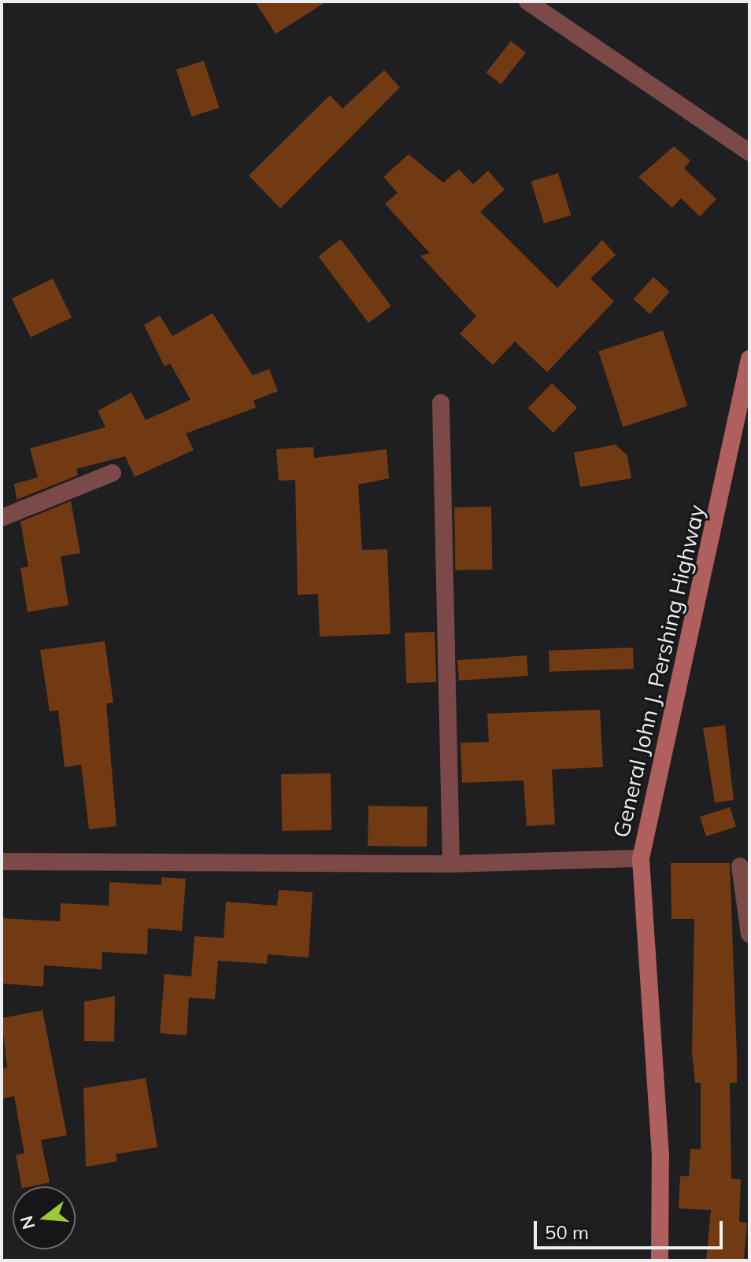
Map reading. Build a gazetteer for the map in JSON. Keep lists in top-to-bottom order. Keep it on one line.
{"streets":{"main road":["General John J. Pershing Highway"]},"scale_bar":"50 m","north":"left"}
